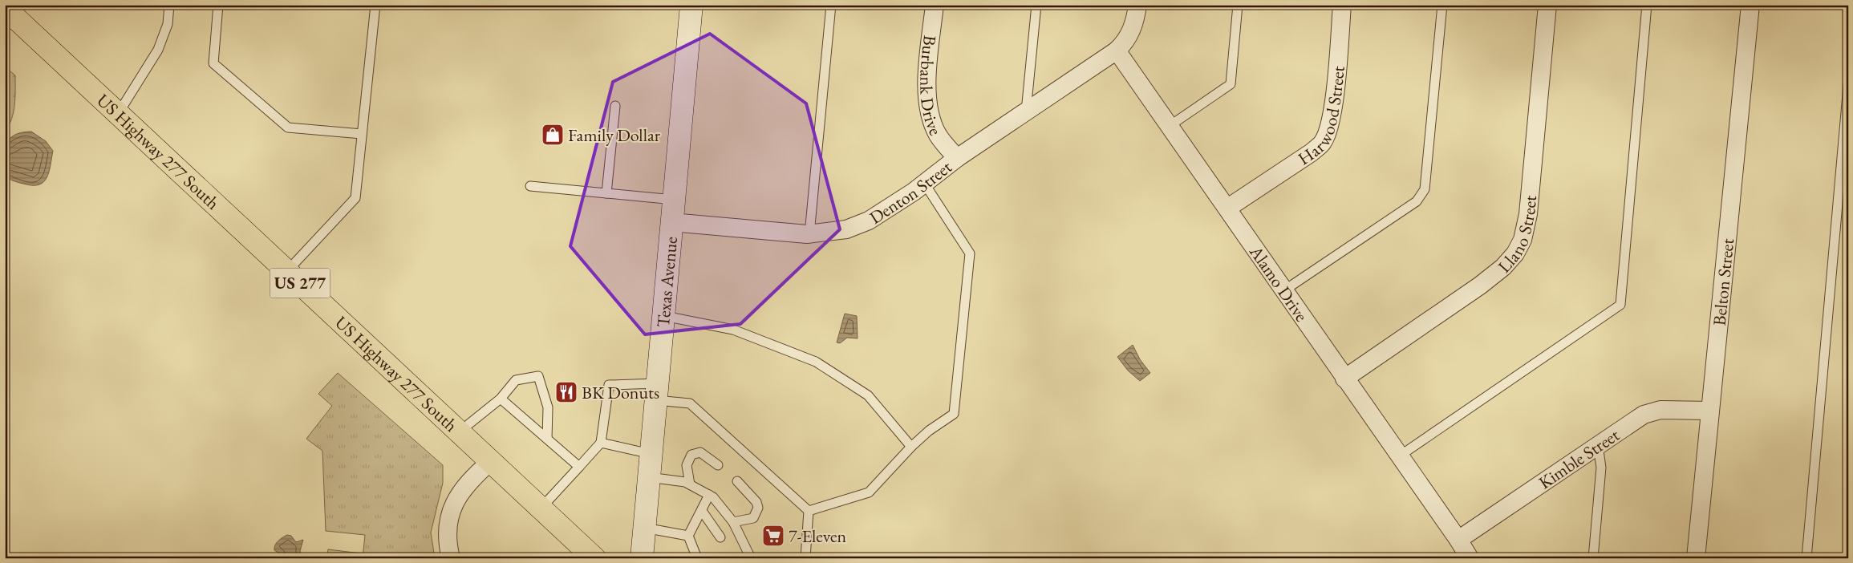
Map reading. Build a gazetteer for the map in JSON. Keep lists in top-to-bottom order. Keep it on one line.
{"streets":{"highway":["US Highway 277 South","US 277"],"street":["Burbank Drive","Harwood Street","Denton Street","Llano Street","Texas Avenue","Belton Street","Alamo Drive","Kimble Street"]},"crossings":[["Burbank Drive","Denton Street"],["Harwood Street","Alamo Drive"],["Denton Street","Texas Avenue"],["Denton Street","Alamo Drive"],["Llano Street","Alamo Drive"],["Belton Street","Kimble Street"],["Alamo Drive","Kimble Street"]],"places":{"shop":["Family Dollar"],"restaurant":["BK Donuts"],"supermarket":["7-Eleven"]}}
